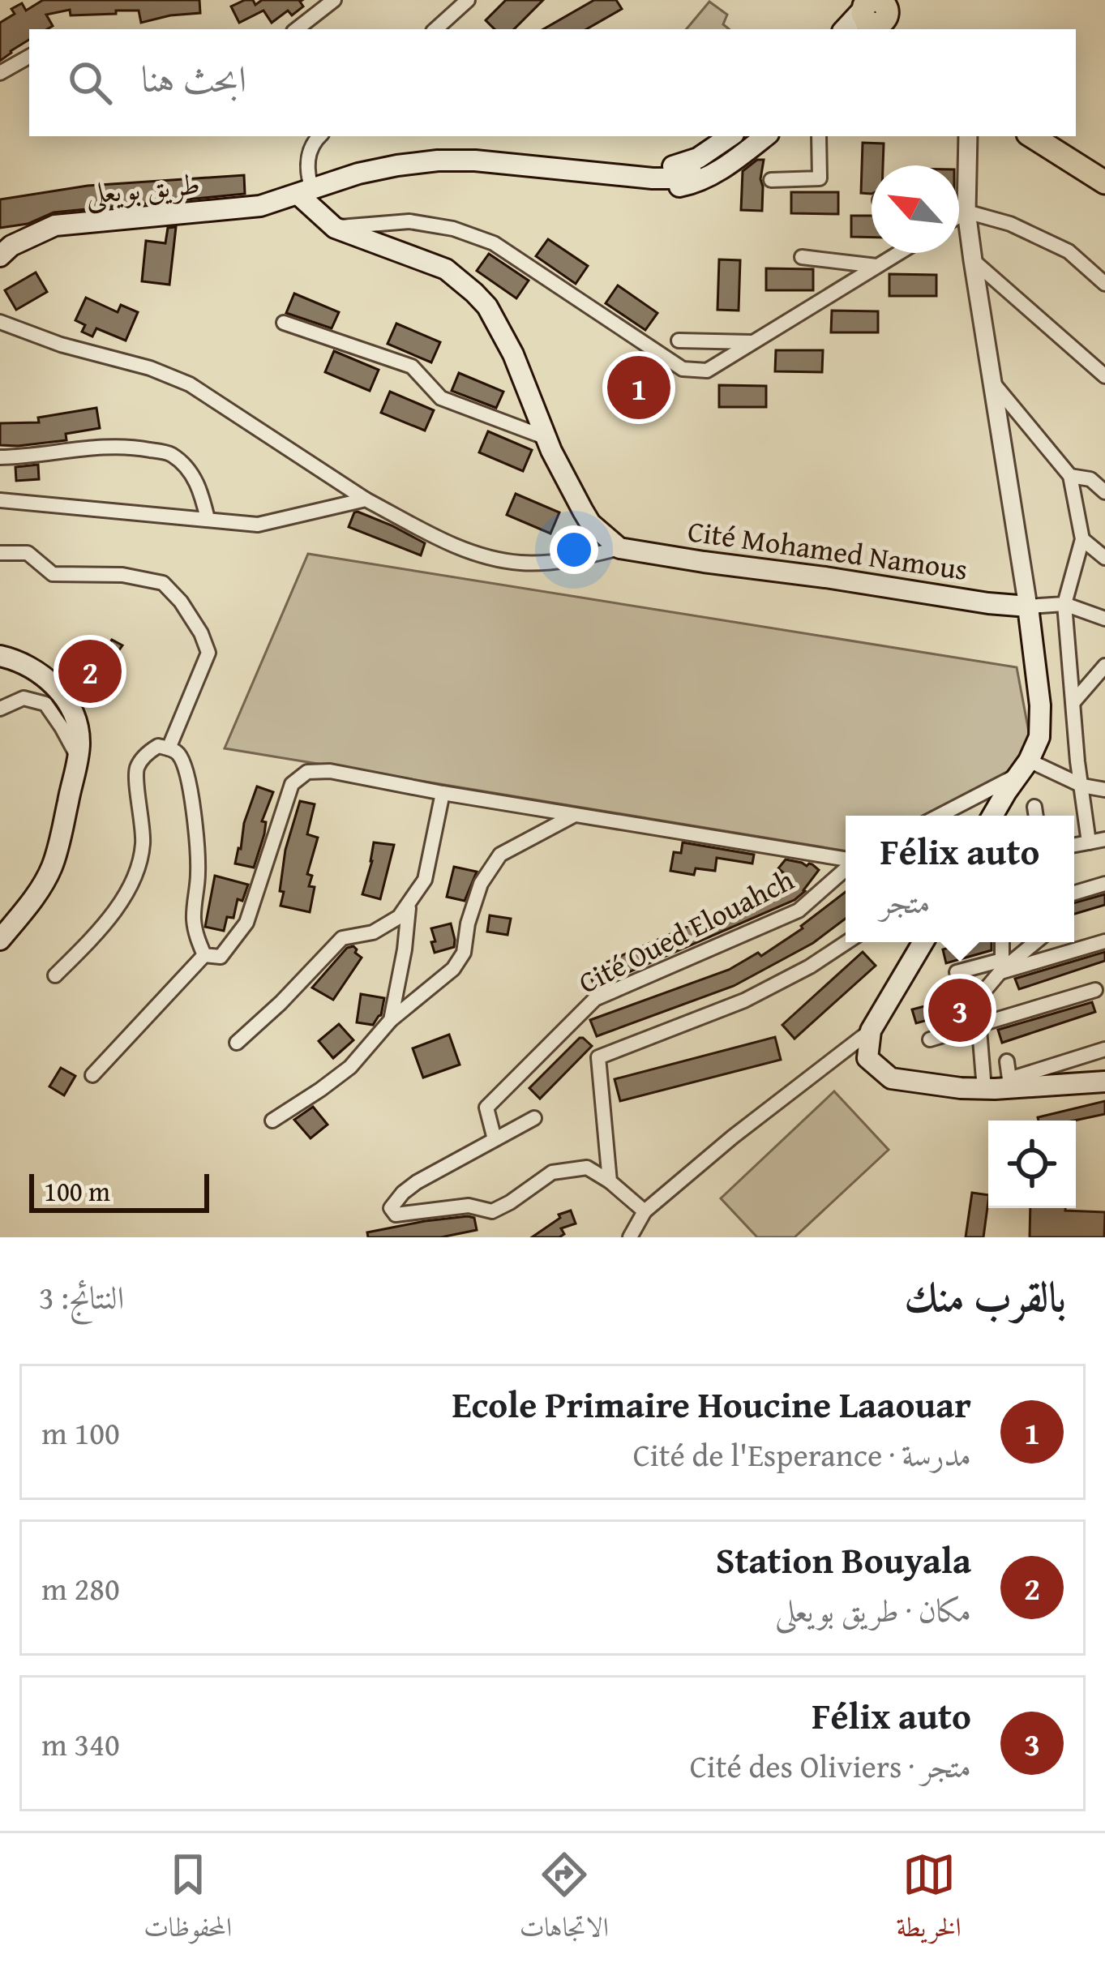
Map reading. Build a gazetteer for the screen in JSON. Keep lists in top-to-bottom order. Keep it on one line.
{"streets":{"main road":["طريق بويعلى","Cité Mohamed Namous"],"street":["Cité Oued Elouahch"]},"scale_bar":"100 m","north":"top left","page":{"search":"ابحث هنا","pins":["1","2","3"],"popup":["Félix auto","متجر"],"scale":"100 m","heading":["بالقرب منك","النتائج: 3"],"list":[{"mark":"1","name":"Ecole Primaire Houcine Laaouar","note":"مدرسة · Cité de l'Esperance","value":"100 m"},{"mark":"2","name":"Station Bouyala","note":"مكان · طريق بويعلى","value":"280 m"},{"mark":"3","name":"Félix auto","note":"متجر · Cité des Oliviers","value":"340 m"}],"nav":["الخريطة","الاتجاهات","المحفوظات"]}}
